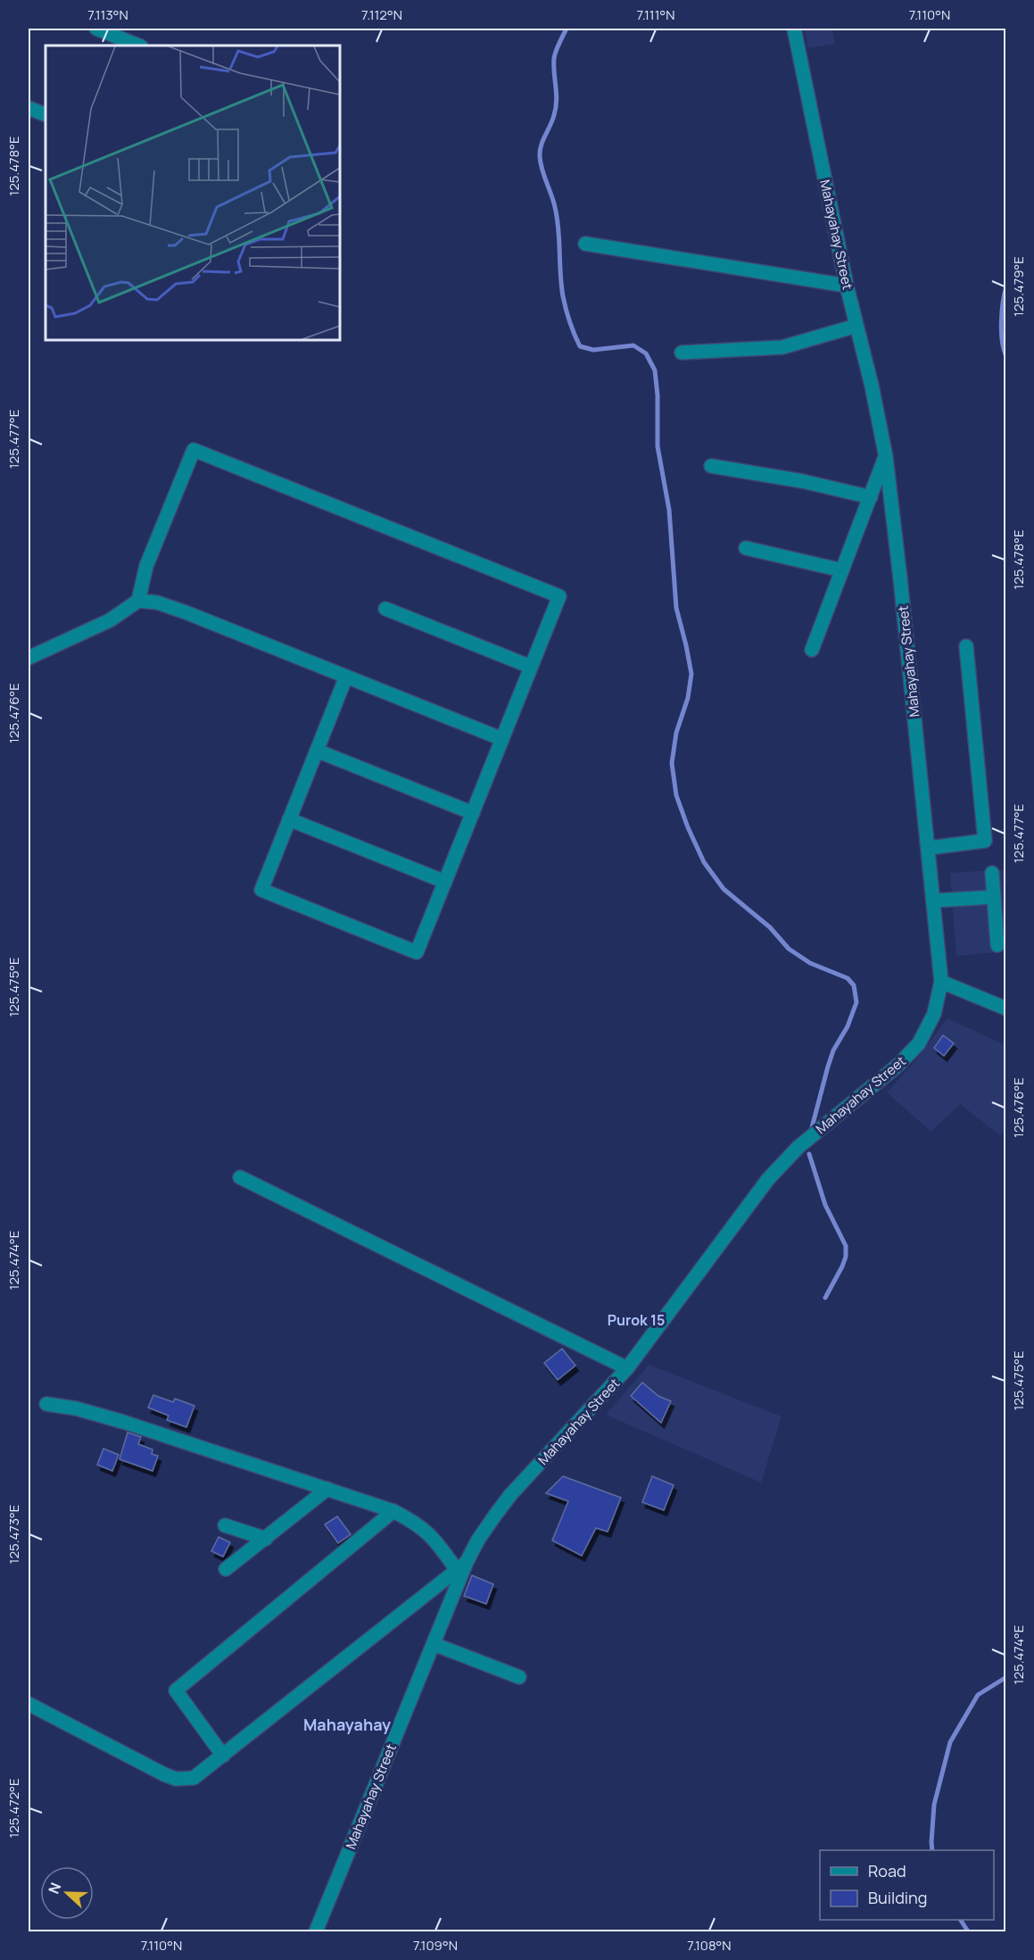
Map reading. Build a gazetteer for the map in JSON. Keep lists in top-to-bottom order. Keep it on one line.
{"streets":{"street":["Mahayahay Street"]},"districts":["Purok 15","Mahayahay"],"legend":["Road","Building"],"north":"left","coordinates":["7.113°N","7.112°N","7.111°N","7.110°N","125.478°E","125.479°E","125.477°E","125.476°E","125.475°E","125.474°E","125.473°E","125.472°E","7.109°N","7.108°N"]}
